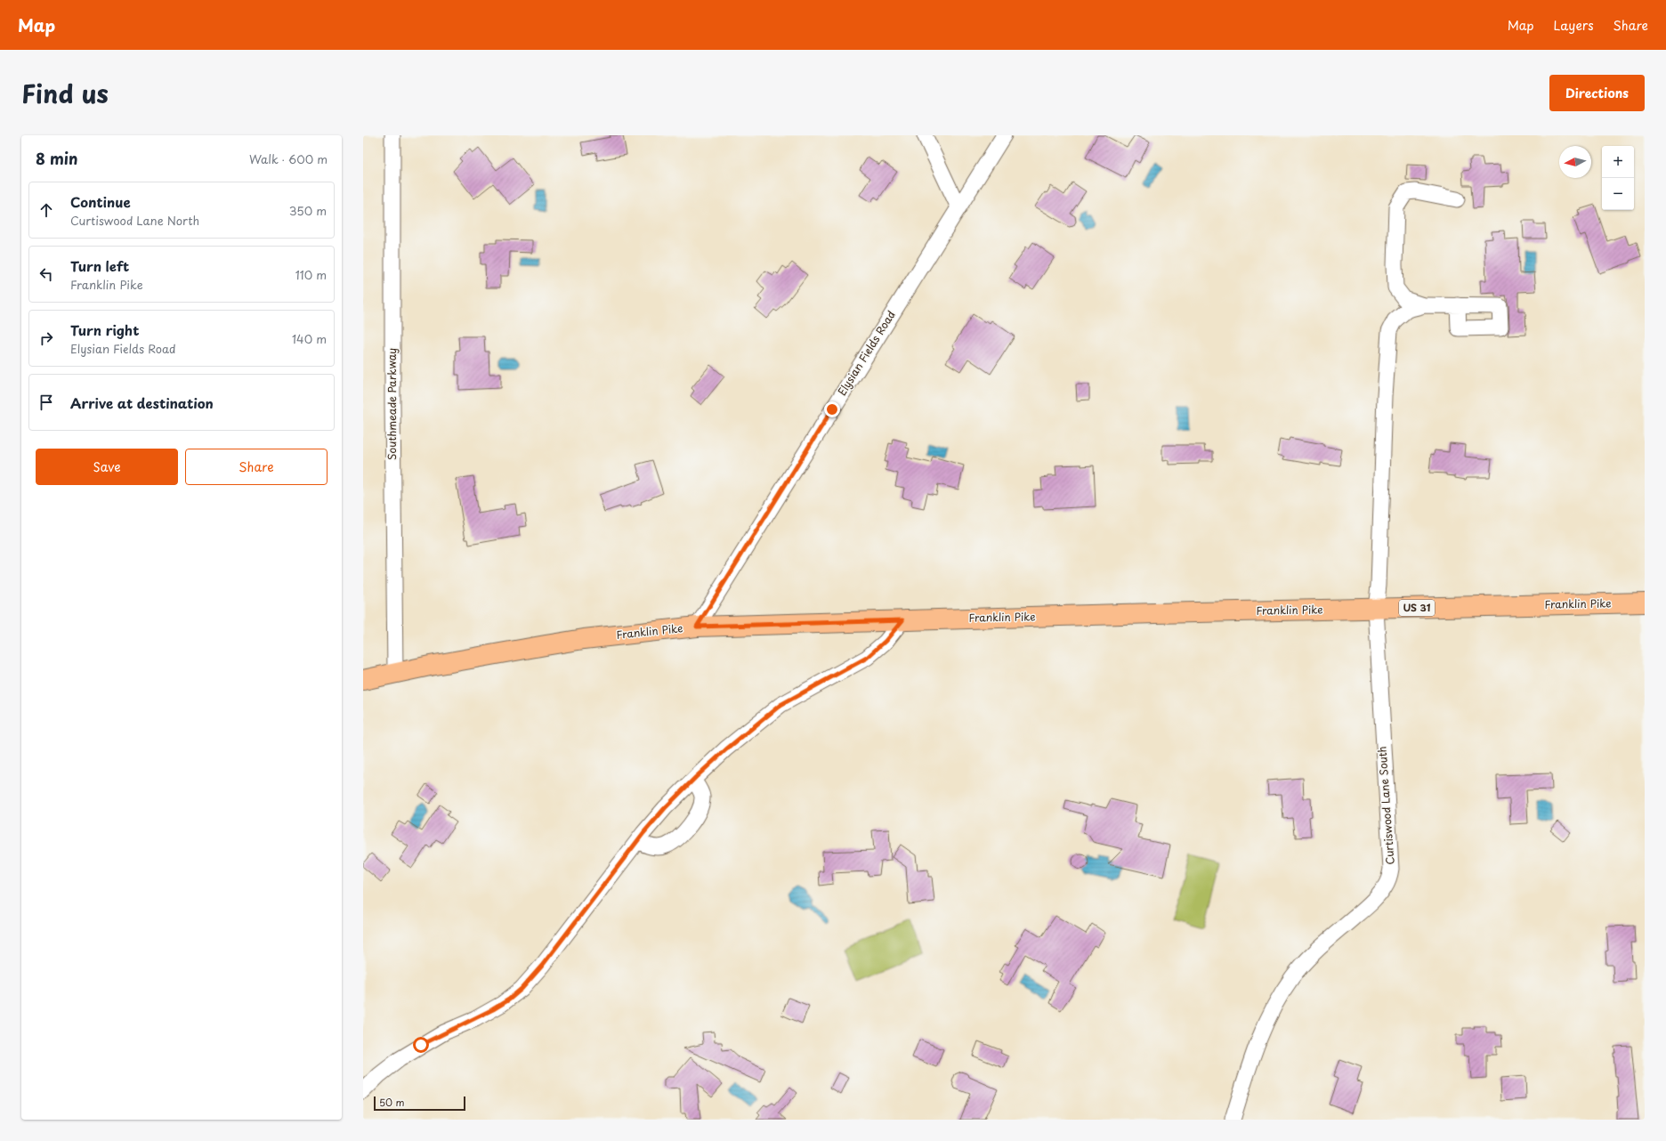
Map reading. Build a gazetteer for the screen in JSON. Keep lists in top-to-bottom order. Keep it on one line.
{"streets":{"main road":["Franklin Pike","US 31"],"street":["Elysian Fields Road","Southmeade Parkway","Curtiswood Lane South"]},"crossings":[["Elysian Fields Road","Franklin Pike"],["Southmeade Parkway","Franklin Pike"],["Franklin Pike","Curtiswood Lane South"]],"scale_bar":"50 m","north":"left","page":{"header":"Map","nav":["Map","Layers","Share"],"title":"Find us","buttons":["Directions",["Save","Share"]],"heading":["8 min","Walk · 600 m"],"map_buttons":["+","−"],"list":[["Continue","Curtiswood Lane North","350 m"],["Turn left","Franklin Pike","110 m"],["Turn right","Elysian Fields Road","140 m"],"Arrive at destination"],"scale":"50 m"}}
